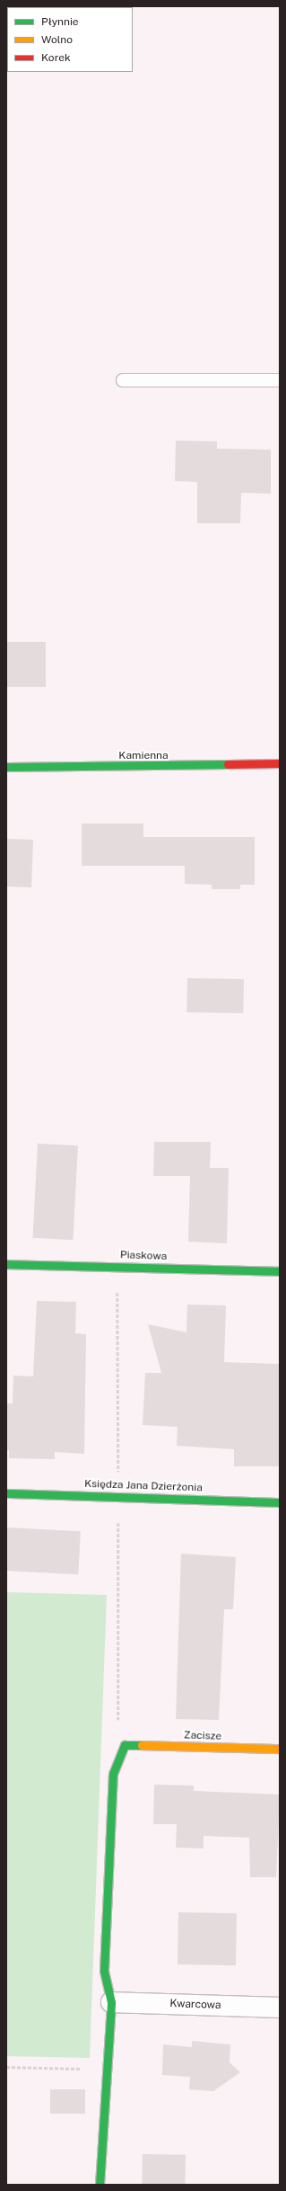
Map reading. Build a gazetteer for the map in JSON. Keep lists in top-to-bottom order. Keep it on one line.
{"streets":{"street":["Kamienna","Piaskowa","Księdza Jana Dzierżonia","Zacisze","Kwarcowa"]},"crossings":[["Zacisze","Kwarcowa"]],"legend":["Płynnie","Wolno","Korek"]}
